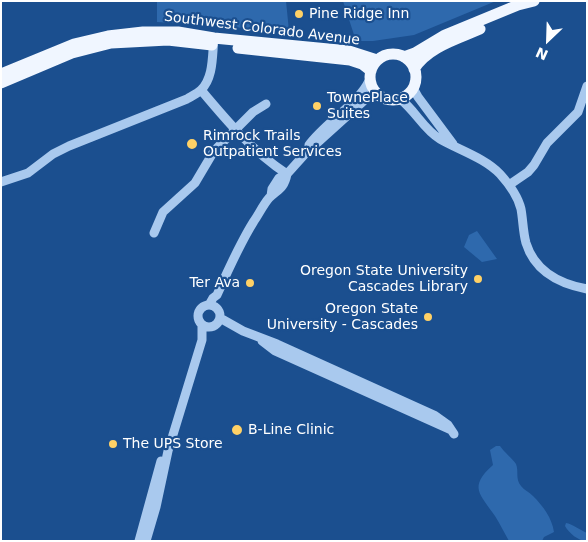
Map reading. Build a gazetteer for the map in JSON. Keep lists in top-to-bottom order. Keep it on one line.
{"streets":{"main road":["Southwest Colorado Avenue"]},"places":["Pine Ridge Inn","TownePlace Suites","Rimrock Trails Outpatient Services","Oregon State University Cascades Library","Ter Ava","Oregon State University - Cascades","B-Line Clinic","The UPS Store"],"north":"bottom left"}
